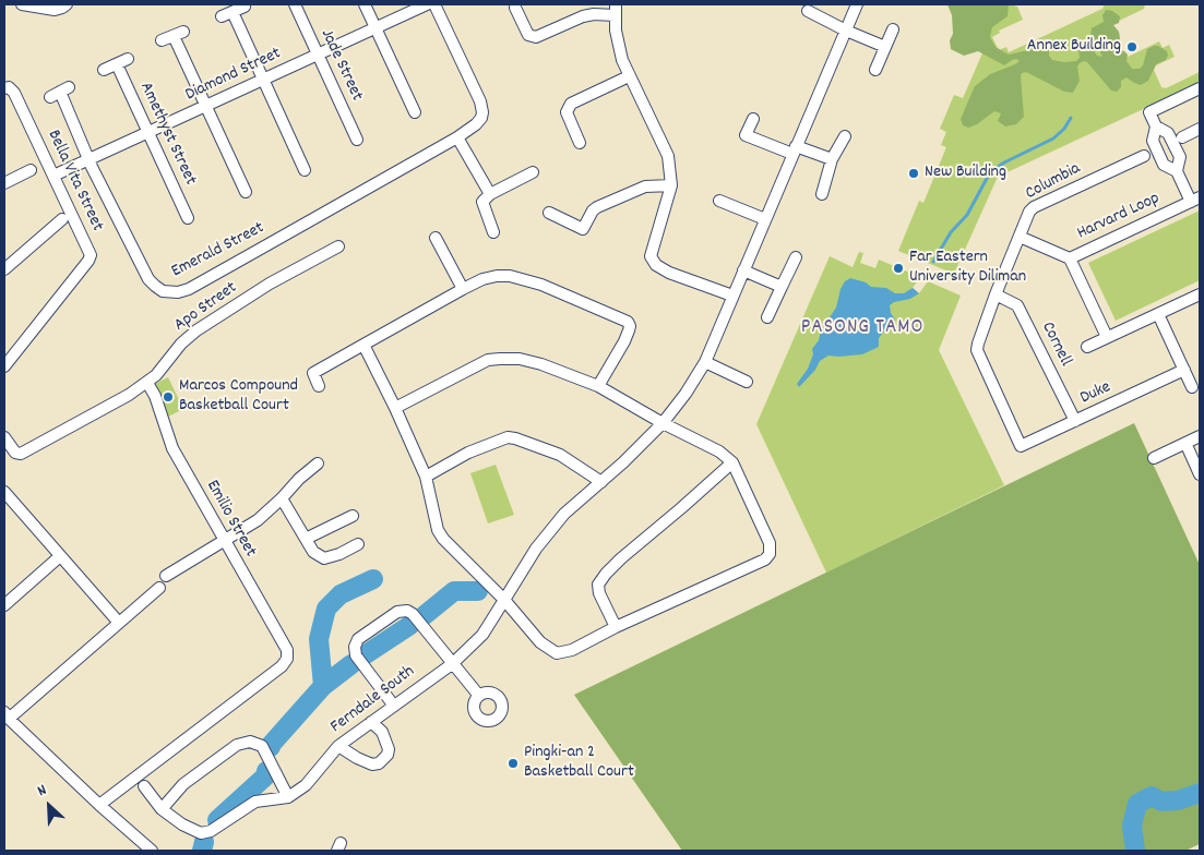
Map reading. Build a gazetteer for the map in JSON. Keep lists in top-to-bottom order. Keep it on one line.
{"streets":{"street":["Jade Street","Diamond Street","Amethyst Street","Bella Vita Street","Columbia","Harvard Loop","Emerald Street","Apo Street","Cornell","Duke","Emilio Street","Ferndale South"]},"crossings":[["Jade Street","Diamond Street"],["Diamond Street","Amethyst Street"],["Diamond Street","Bella Vita Street"],["Diamond Street","Emerald Street"],["Columbia","Cornell"],["Columbia","Duke"],["Apo Street","Emilio Street"],["Cornell","Duke"]],"districts":["PASONG TAMO"],"places":["Annex Building","New Building","Far Eastern University Diliman","Marcos Compound Basketball Court","Pingki-an 2 Basketball Court"],"north":"top left"}
